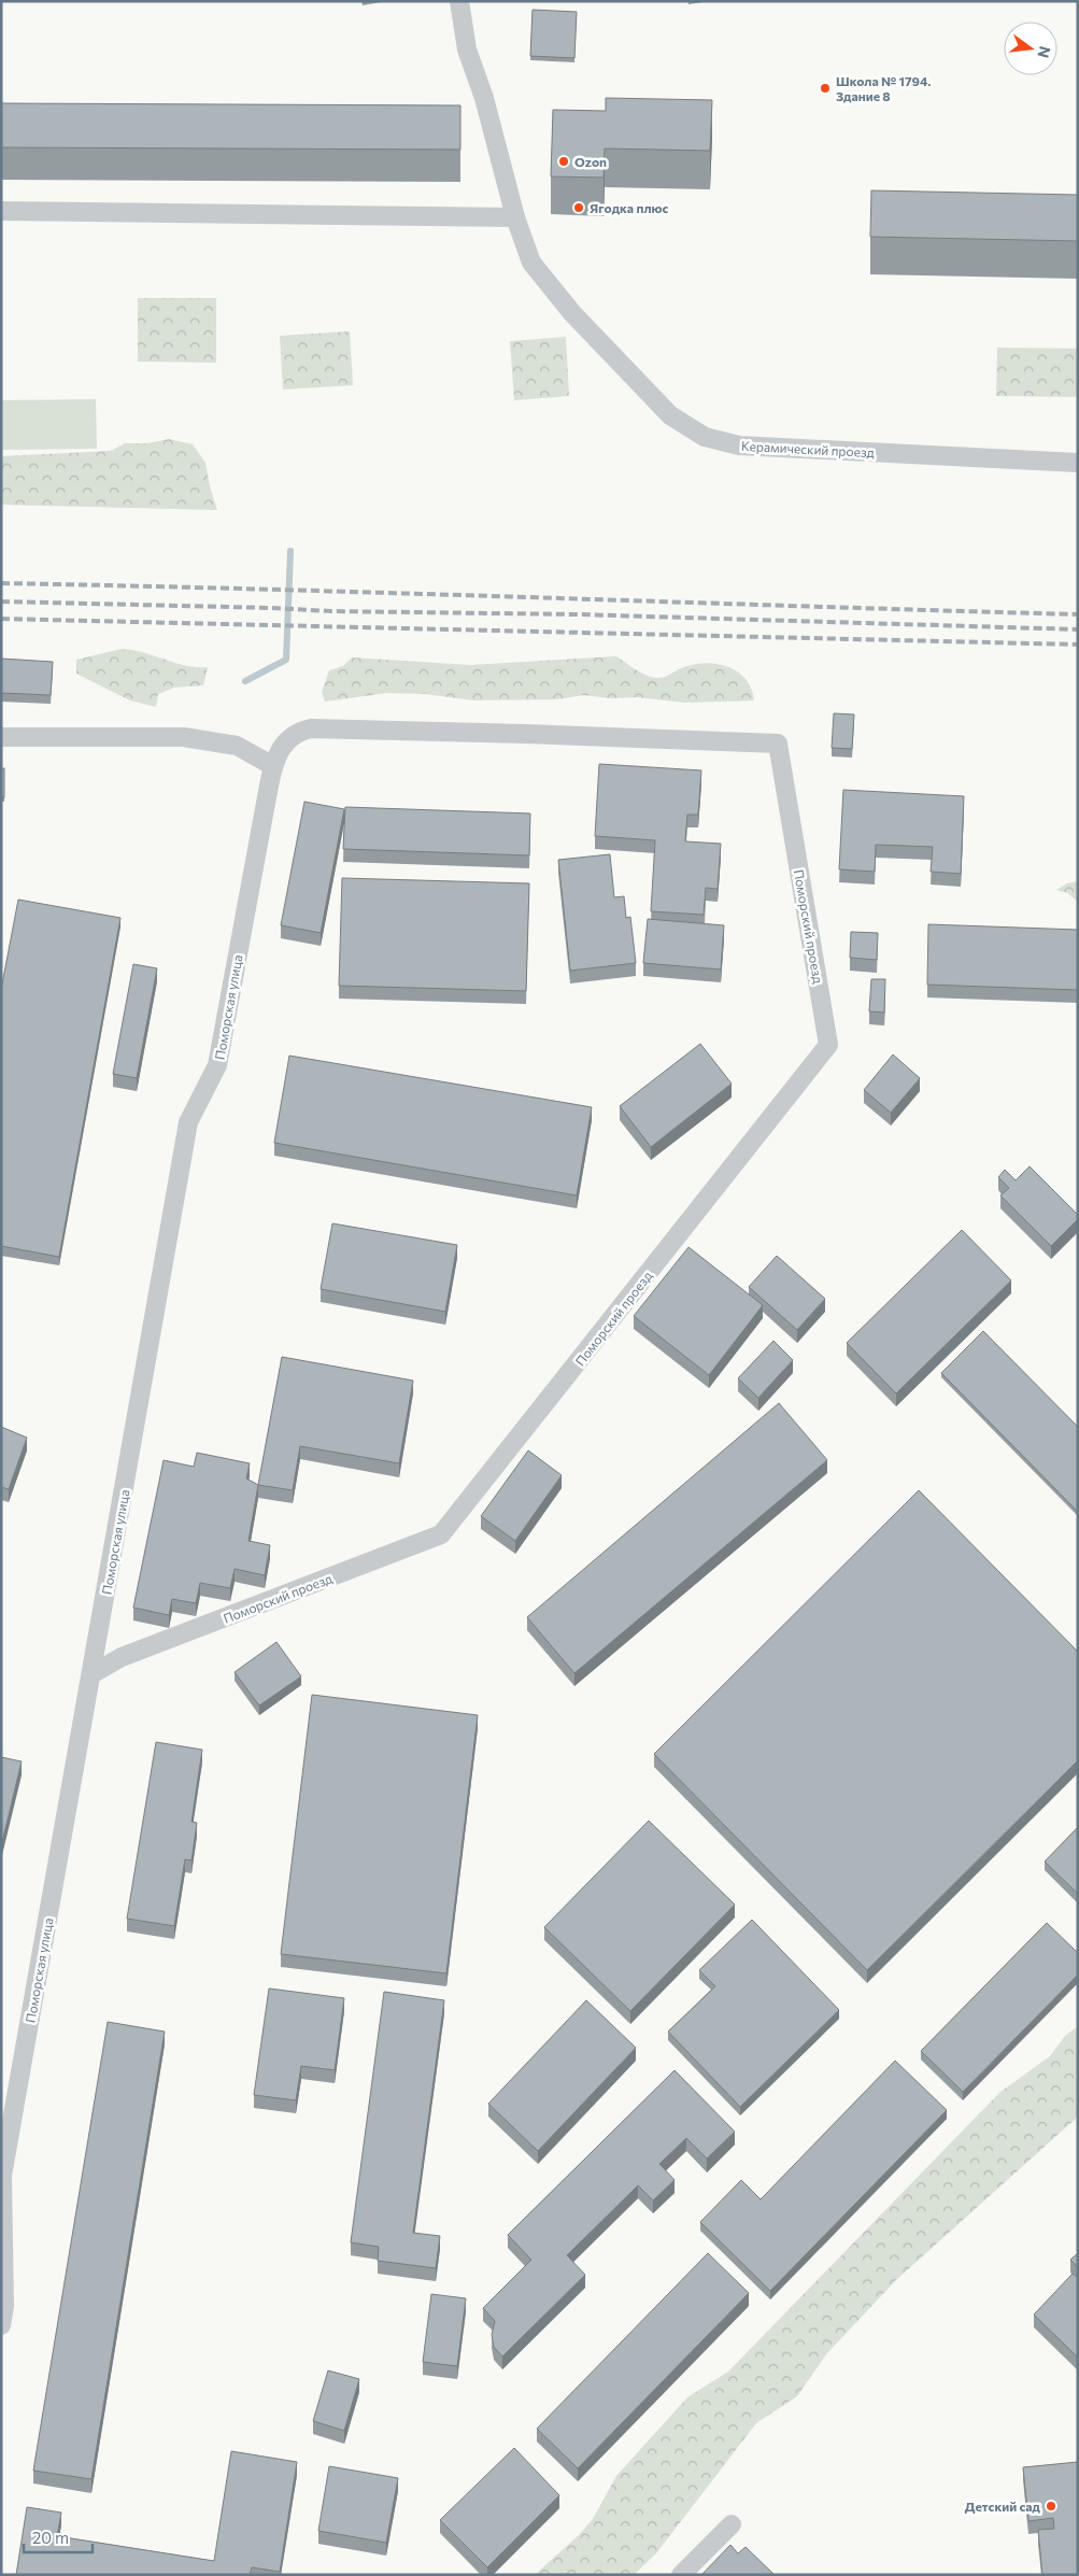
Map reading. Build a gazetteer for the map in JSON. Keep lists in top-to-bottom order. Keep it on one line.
{"streets":{"street":["Керамический проезд","Поморский проезд","Поморская улица"]},"crossings":[["Поморский проезд","Поморская улица"]],"places":["Школа № 1794. Здание 8","Ozon","Ягодка плюс","Детский сад"],"scale_bar":"20 m","north":"right"}
